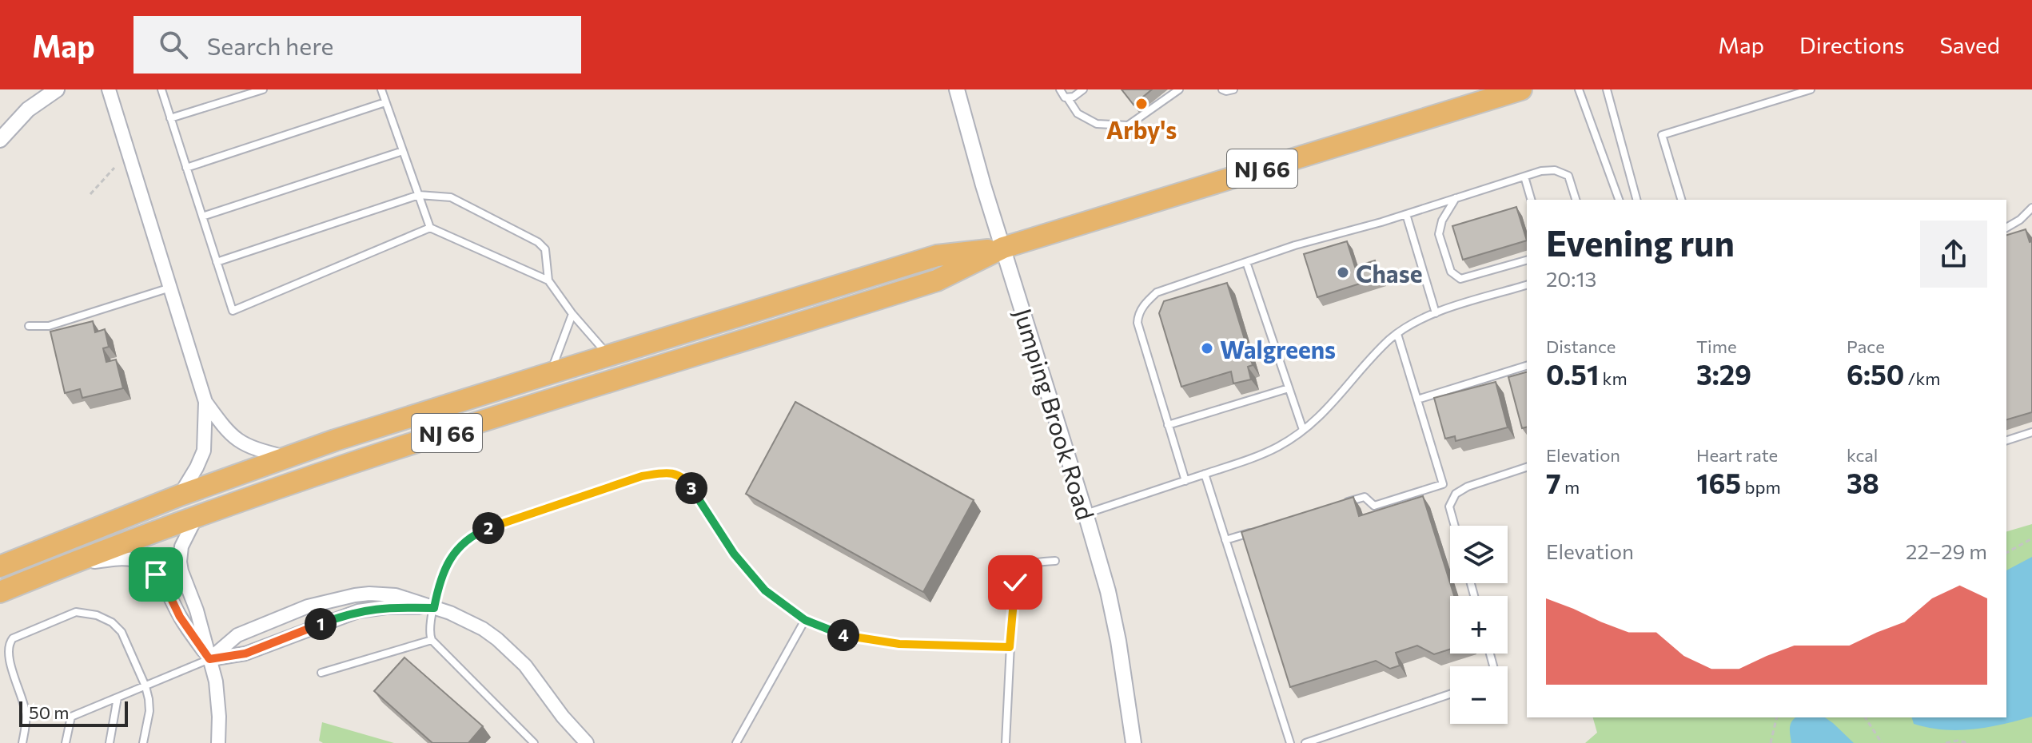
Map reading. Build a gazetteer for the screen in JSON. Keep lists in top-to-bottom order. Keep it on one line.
{"streets":{"highway":["NJ 66"],"street":["Jumping Brook Road"]},"crossings":[["NJ 66","Jumping Brook Road"]],"places":["Arby's","Chase","Walgreens"],"scale_bar":"50 m","page":{"header":"Map","search":"Search here","nav":["Map","Directions","Saved"],"heading":["Evening run","20:13"],"stats":[["Distance","0.51 km"],["Time","3:29"],["Pace","6:50 /km"],["Elevation","7 m"],["Heart rate","165 bpm"],["kcal","38"]],"pins":["3","2","1","4"],"map_buttons":["+","−"],"chart":["Elevation","22–29 m"],"scale":"50 m"}}
